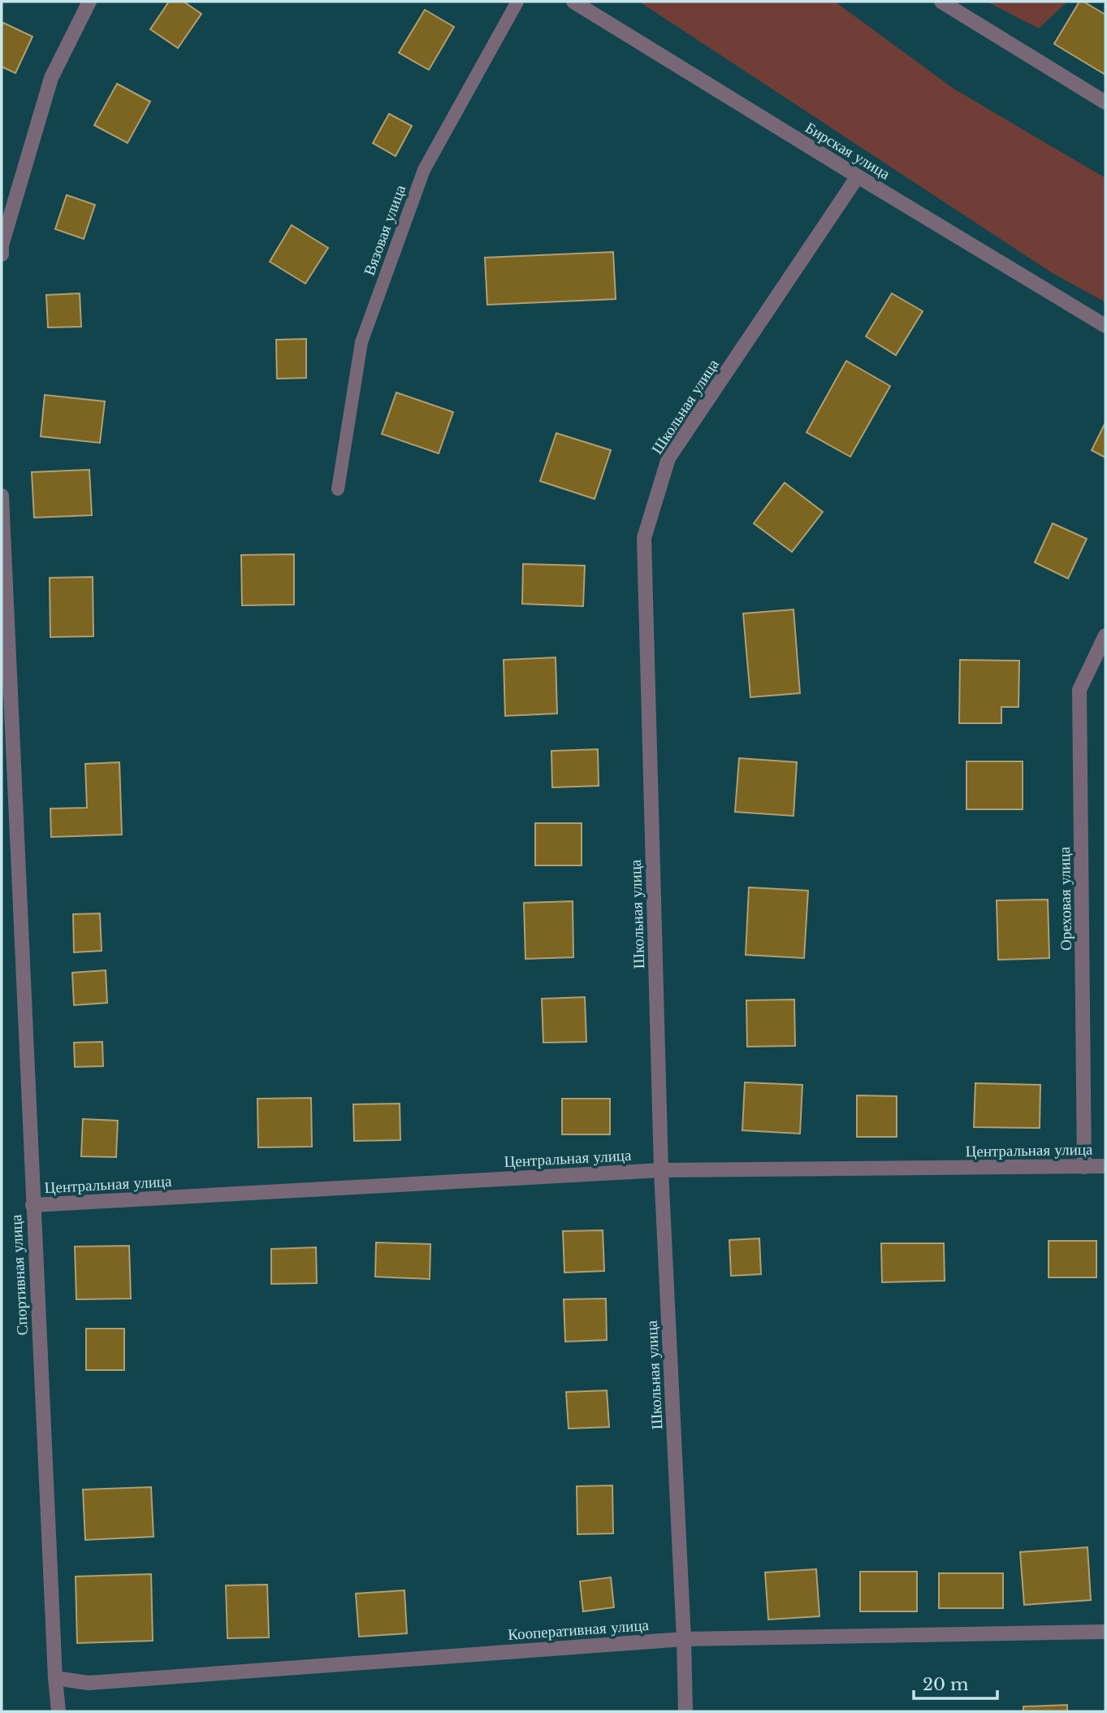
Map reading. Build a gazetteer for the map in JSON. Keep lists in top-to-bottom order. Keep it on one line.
{"streets":{"street":["Бирская улица","Школьная улица","Ореховая улица","Центральная улица","Спортивная улица","Кооперативная улица"],"lane":["Вязовая улица"]},"crossings":[["Бирская улица","Школьная улица"],["Школьная улица","Центральная улица"],["Школьная улица","Кооперативная улица"],["Ореховая улица","Центральная улица"],["Центральная улица","Спортивная улица"],["Спортивная улица","Кооперативная улица"]],"scale_bar":"20 m"}
